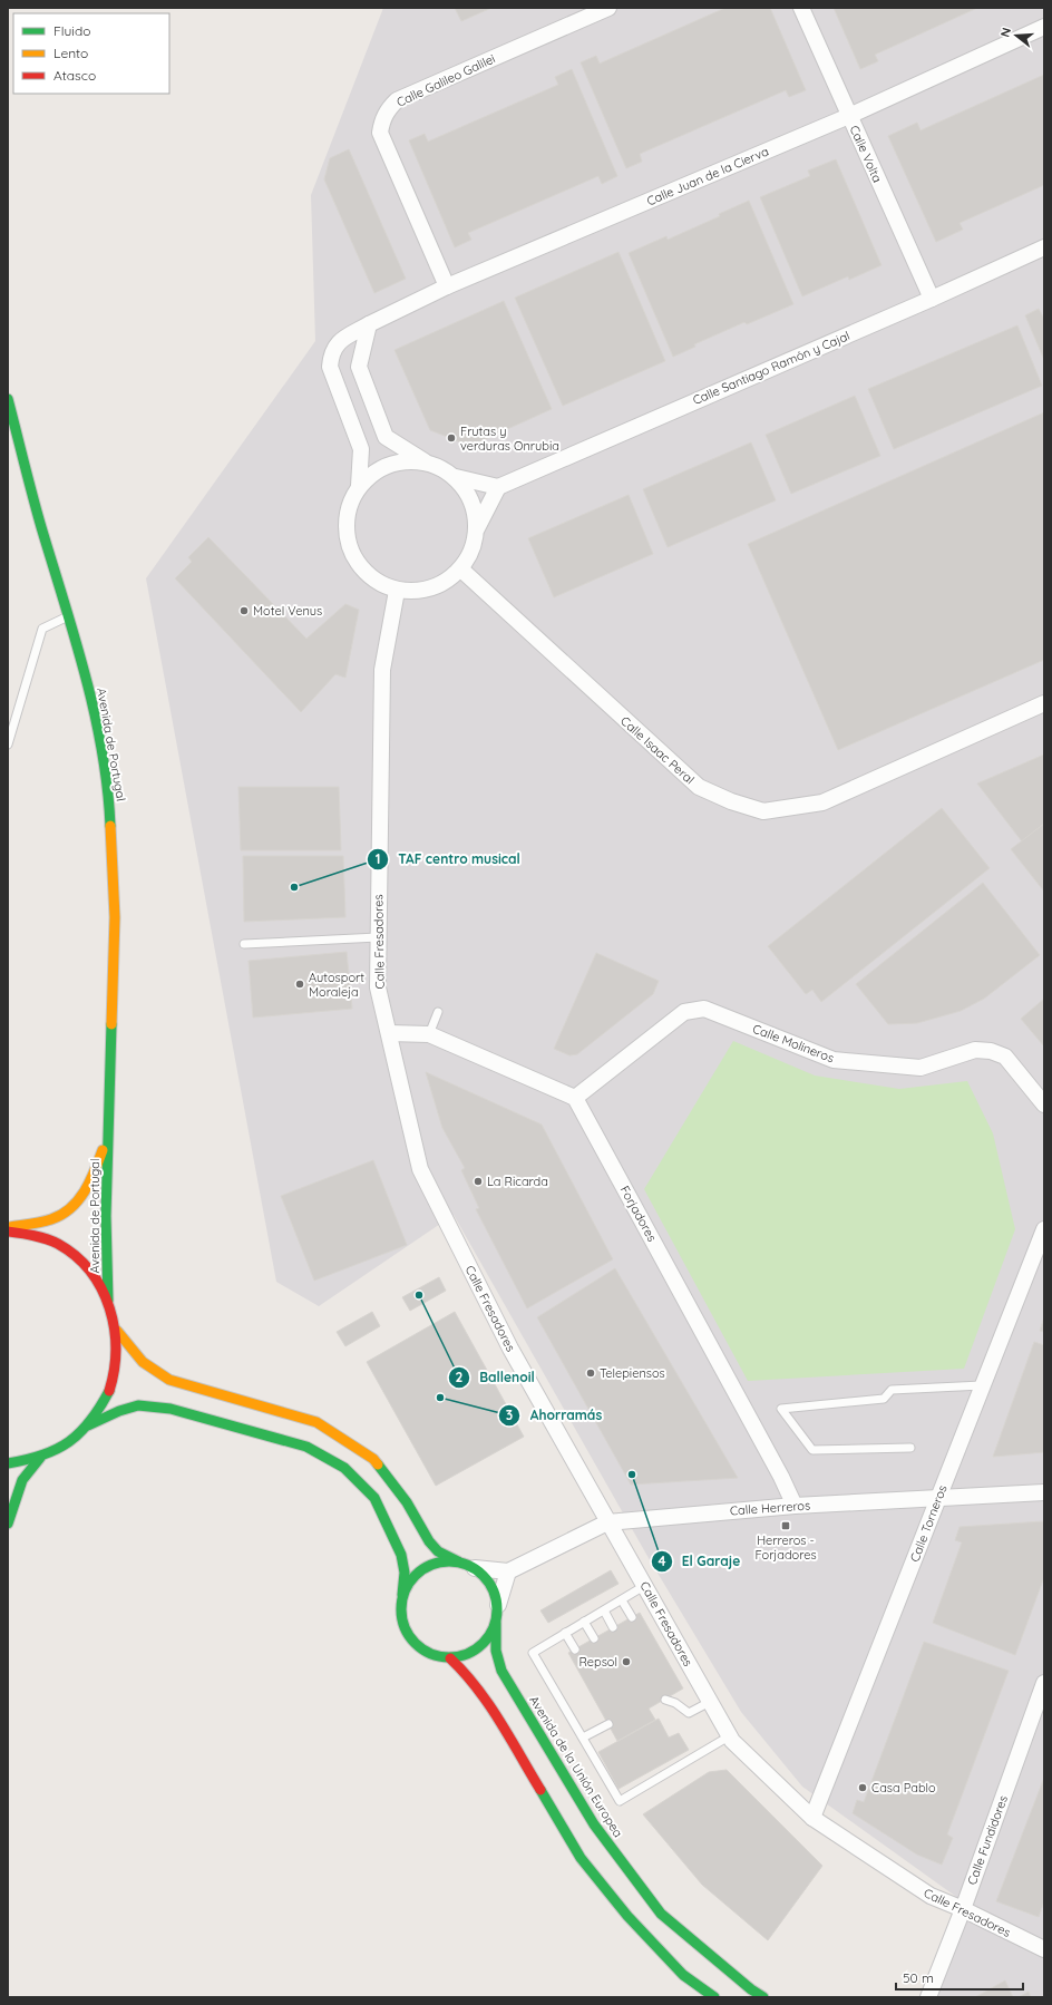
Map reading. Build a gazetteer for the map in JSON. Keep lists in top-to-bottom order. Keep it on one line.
{"streets":{"main road":["Avenida de Portugal","Avenida de la Unión Europea"],"street":["Calle Galileo Galilei","Calle Volta","Calle Juan de la Cierva","Calle Santiago Ramón y Cajal","Calle Isaac Peral","Calle Fresadores","Calle Molineros","Forjadores","Calle Herreros","Calle Torneros","Calle Fundidores"]},"crossings":[["Calle Galileo Galilei","Calle Juan de la Cierva"],["Calle Volta","Calle Juan de la Cierva"],["Calle Volta","Calle Santiago Ramón y Cajal"],["Calle Isaac Peral","Calle Fresadores"],["Calle Fresadores","Calle Herreros"],["Calle Fresadores","Calle Torneros"],["Calle Fresadores","Calle Fundidores"],["Calle Molineros","Forjadores"],["Forjadores","Calle Herreros"],["Calle Herreros","Calle Torneros"]],"places":{"other":["Frutas y verduras Onrubia","Motel Venus","TAF centro musical","Autosport Moraleja","La Ricarda","Ballenoil","Telepiensos","Ahorramás","El Garaje","Repsol","Casa Pablo"],"transit":["Herreros - Forjadores"]},"legend":["Fluido","Lento","Atasco"],"scale_bar":"50 m","north":"left"}
